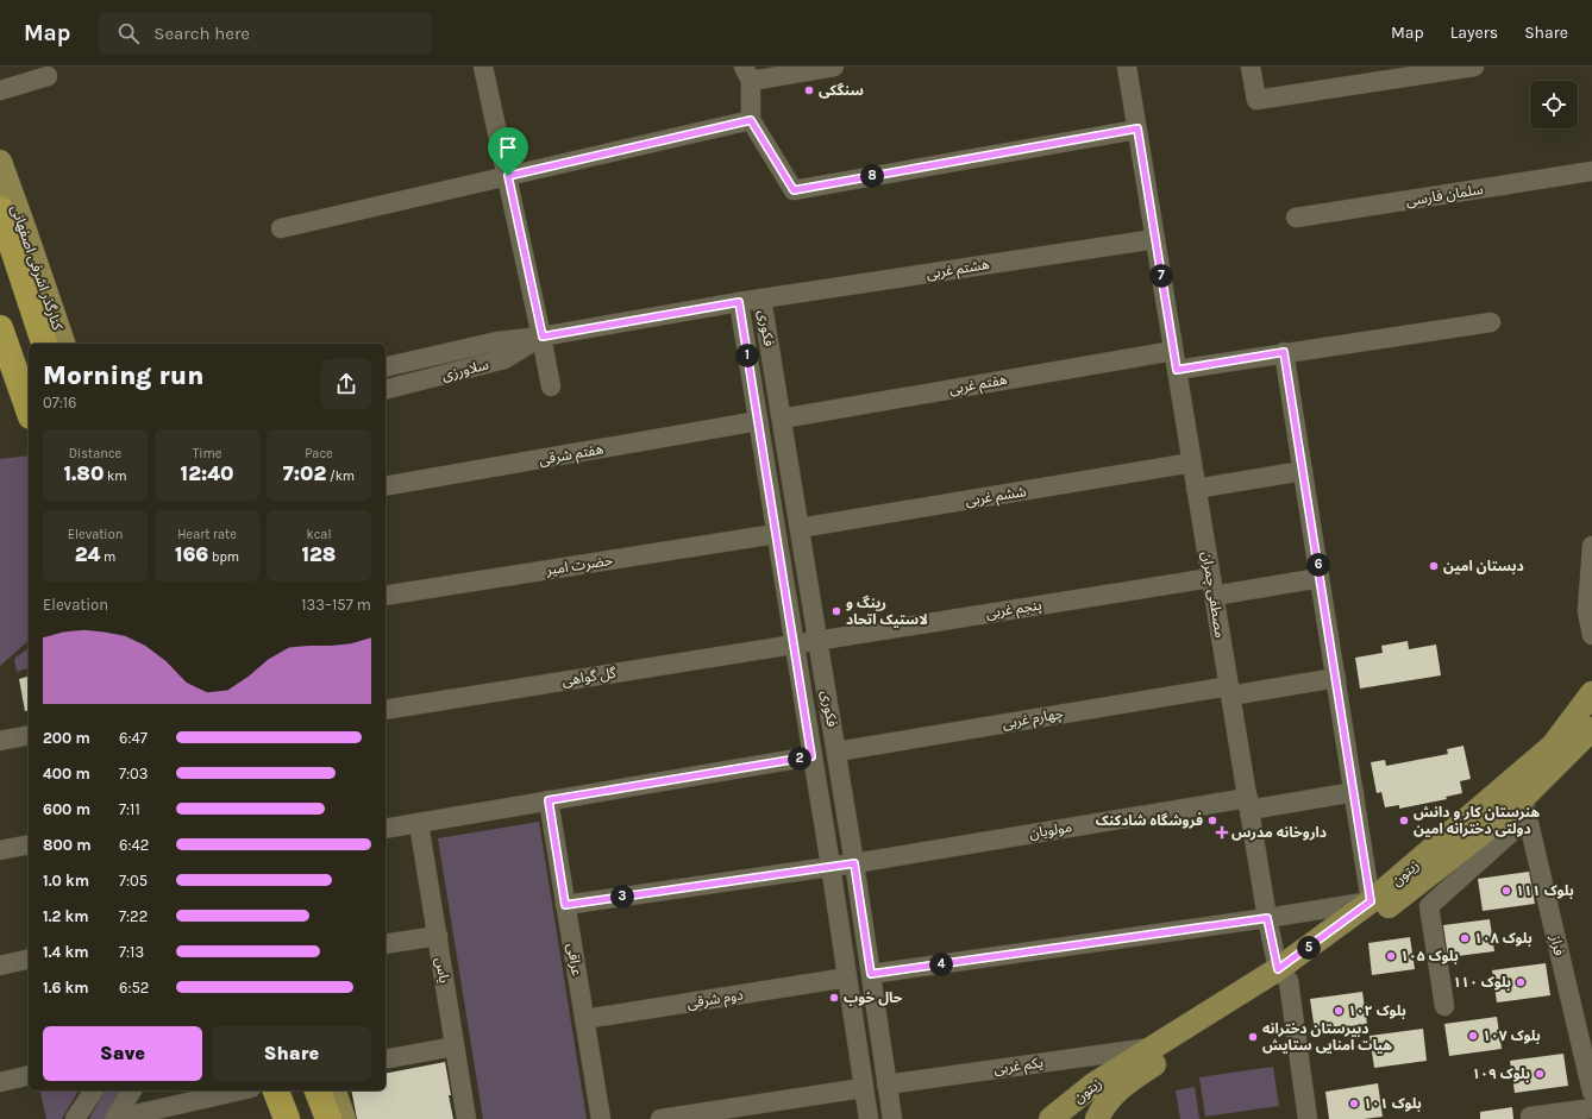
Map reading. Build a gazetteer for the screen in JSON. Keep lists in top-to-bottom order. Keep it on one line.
{"streets":{"main road":["کنارگذر اشرفی اصفهانی","زیتون"],"street":["سلمان فارسی","هشتم غربی","فکوری","سلاورزی","هفتم غربی","هفتم شرقی","ششم غربی","حضرت امیر","مصطفی چمران","پنجم غربی","گل گواهی","چهارم غربی","مولویان","فراز","عراقی","یاس","دوم شرقی","یکم غربی"]},"crossings":[["هشتم غربی","فکوری"],["هشتم غربی","سلاورزی"],["هشتم غربی","مصطفی چمران"],["فکوری","سلاورزی"],["فکوری","هفتم غربی"],["فکوری","هفتم شرقی"],["فکوری","ششم غربی"],["فکوری","حضرت امیر"],["فکوری","پنجم غربی"],["فکوری","گل گواهی"],["فکوری","چهارم غربی"],["فکوری","مولویان"],["فکوری","دوم شرقی"],["فکوری","یکم غربی"],["هفتم غربی","مصطفی چمران"],["ششم غربی","مصطفی چمران"],["مصطفی چمران","پنجم غربی"],["مصطفی چمران","چهارم غربی"],["مصطفی چمران","مولویان"],["مصطفی چمران","زیتون"],["پنجم غربی","گل گواهی"],["مولویان","عراقی"],["زیتون","فراز"],["زیتون","یکم غربی"],["عراقی","دوم شرقی"]],"places":{"other":["سنگکی","دبستان امین","رینگ و لاستیک اتحاد","فروشگاه شادکنک","هنرستان کار و دانش دولتی دخترانه امین","بلوک ۱۱۱","بلوک ۱۰۸","بلوک ۱۰۵","بلوک ۱۱۰","حال خوب","بلوک ۱۰۲","بلوک ۱۰۷","دبیرستان دخترانه هیات امنایی ستایش","بلوک ۱۰۹","بلوک ۱۰۱"],"health":["داروخانه مدرس"]},"page":{"header":"Map","search":"Search here","nav":["Map","Layers","Share"],"pins":["8","7","1","6","2","3","5","4"],"heading":["Morning run","07:16"],"stats":[["Distance","1.80 km"],["Time","12:40"],["Pace","7:02 /km"],["Elevation","24 m"],["Heart rate","166 bpm"],["kcal","128"]],"chart":["Elevation","133–157 m"],"list":[{"name":"200 m","note":"6:47"},{"name":"400 m","note":"7:03"},{"name":"600 m","note":"7:11"},{"name":"800 m","note":"6:42"},{"name":"1.0 km","note":"7:05"},{"name":"1.2 km","note":"7:22"},{"name":"1.4 km","note":"7:13"},{"name":"1.6 km","note":"6:52"}],"buttons":["Save","Share"]}}
